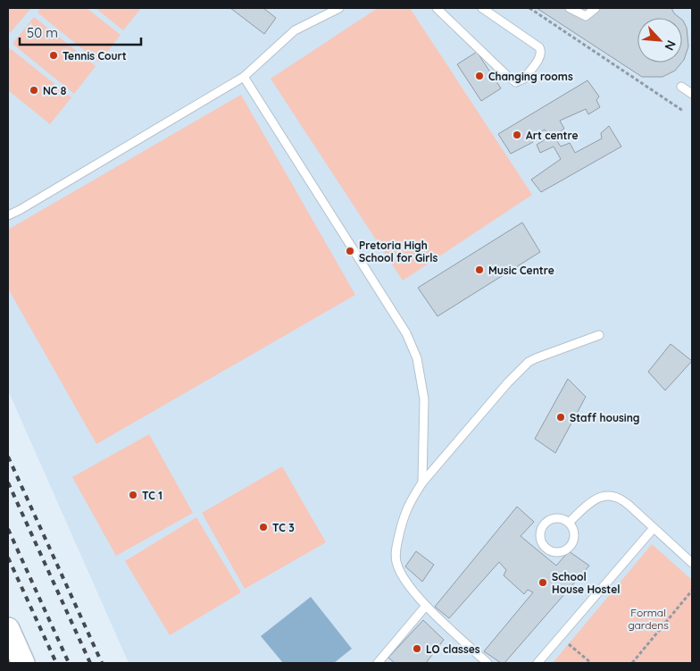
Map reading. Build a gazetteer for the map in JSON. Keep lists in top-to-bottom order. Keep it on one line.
{"parks":["Formal gardens"],"places":["Tennis Court","Changing rooms","NC 8","Art centre","Pretoria High School for Girls","Music Centre","Staff housing","TC 1","TC 3","School House Hostel","LO classes"],"scale_bar":"50 m","north":"bottom right"}
